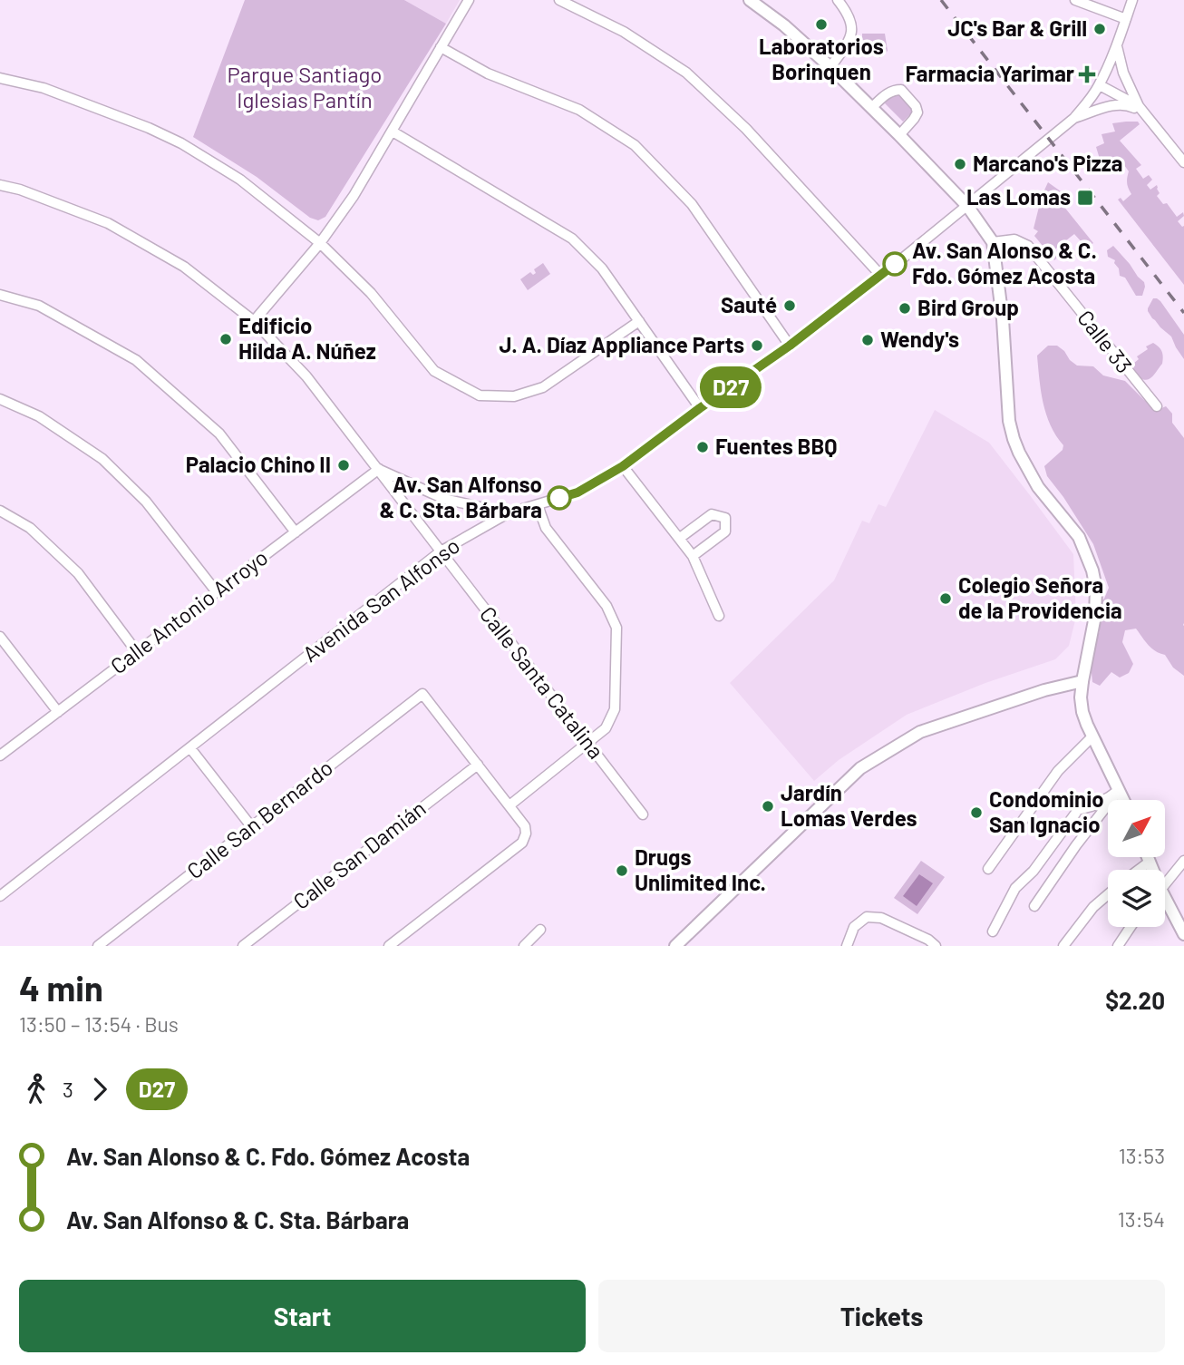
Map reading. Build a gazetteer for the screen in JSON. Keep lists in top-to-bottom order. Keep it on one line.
{"streets":{"street":["Calle 33","Avenida San Alfonso","Calle Antonio Arroyo","Calle Santa Catalina","Calle San Bernardo","Calle San Damián"]},"crossings":[["Avenida San Alfonso","Calle Santa Catalina"],["Calle Antonio Arroyo","Calle Santa Catalina"],["Calle San Bernardo","Calle San Damián"]],"parks":["Parque Santiago Iglesias Pantín"],"places":{"other":["Laboratorios Borinquen","JC's Bar & Grill","Marcano's Pizza","Av. San Alonso & C. Fdo. Gómez Acosta","Sauté","Bird Group","Edificio Hilda A. Núñez","Wendy's","J. A. Díaz Appliance Parts","Fuentes BBQ","Palacio Chino II","Av. San Alfonso & C. Sta. Bárbara","Colegio Señora de la Providencia","Jardín Lomas Verdes","Condominio San Ignacio","Drugs Unlimited Inc."],"health":["Farmacia Yarimar"],"transit":["Las Lomas"]},"lines":["bus line D27"],"north":"top right","page":{"on_map":"D27","heading":["4 min","13:50 – 13:54 · Bus","$2.20"],"legs":["3","D27"],"list":[{"name":"Av. San Alonso & C. Fdo. Gómez Acosta","value":"13:53"},{"name":"Av. San Alfonso & C. Sta. Bárbara","value":"13:54"}],"buttons":["Start","Tickets"]}}
